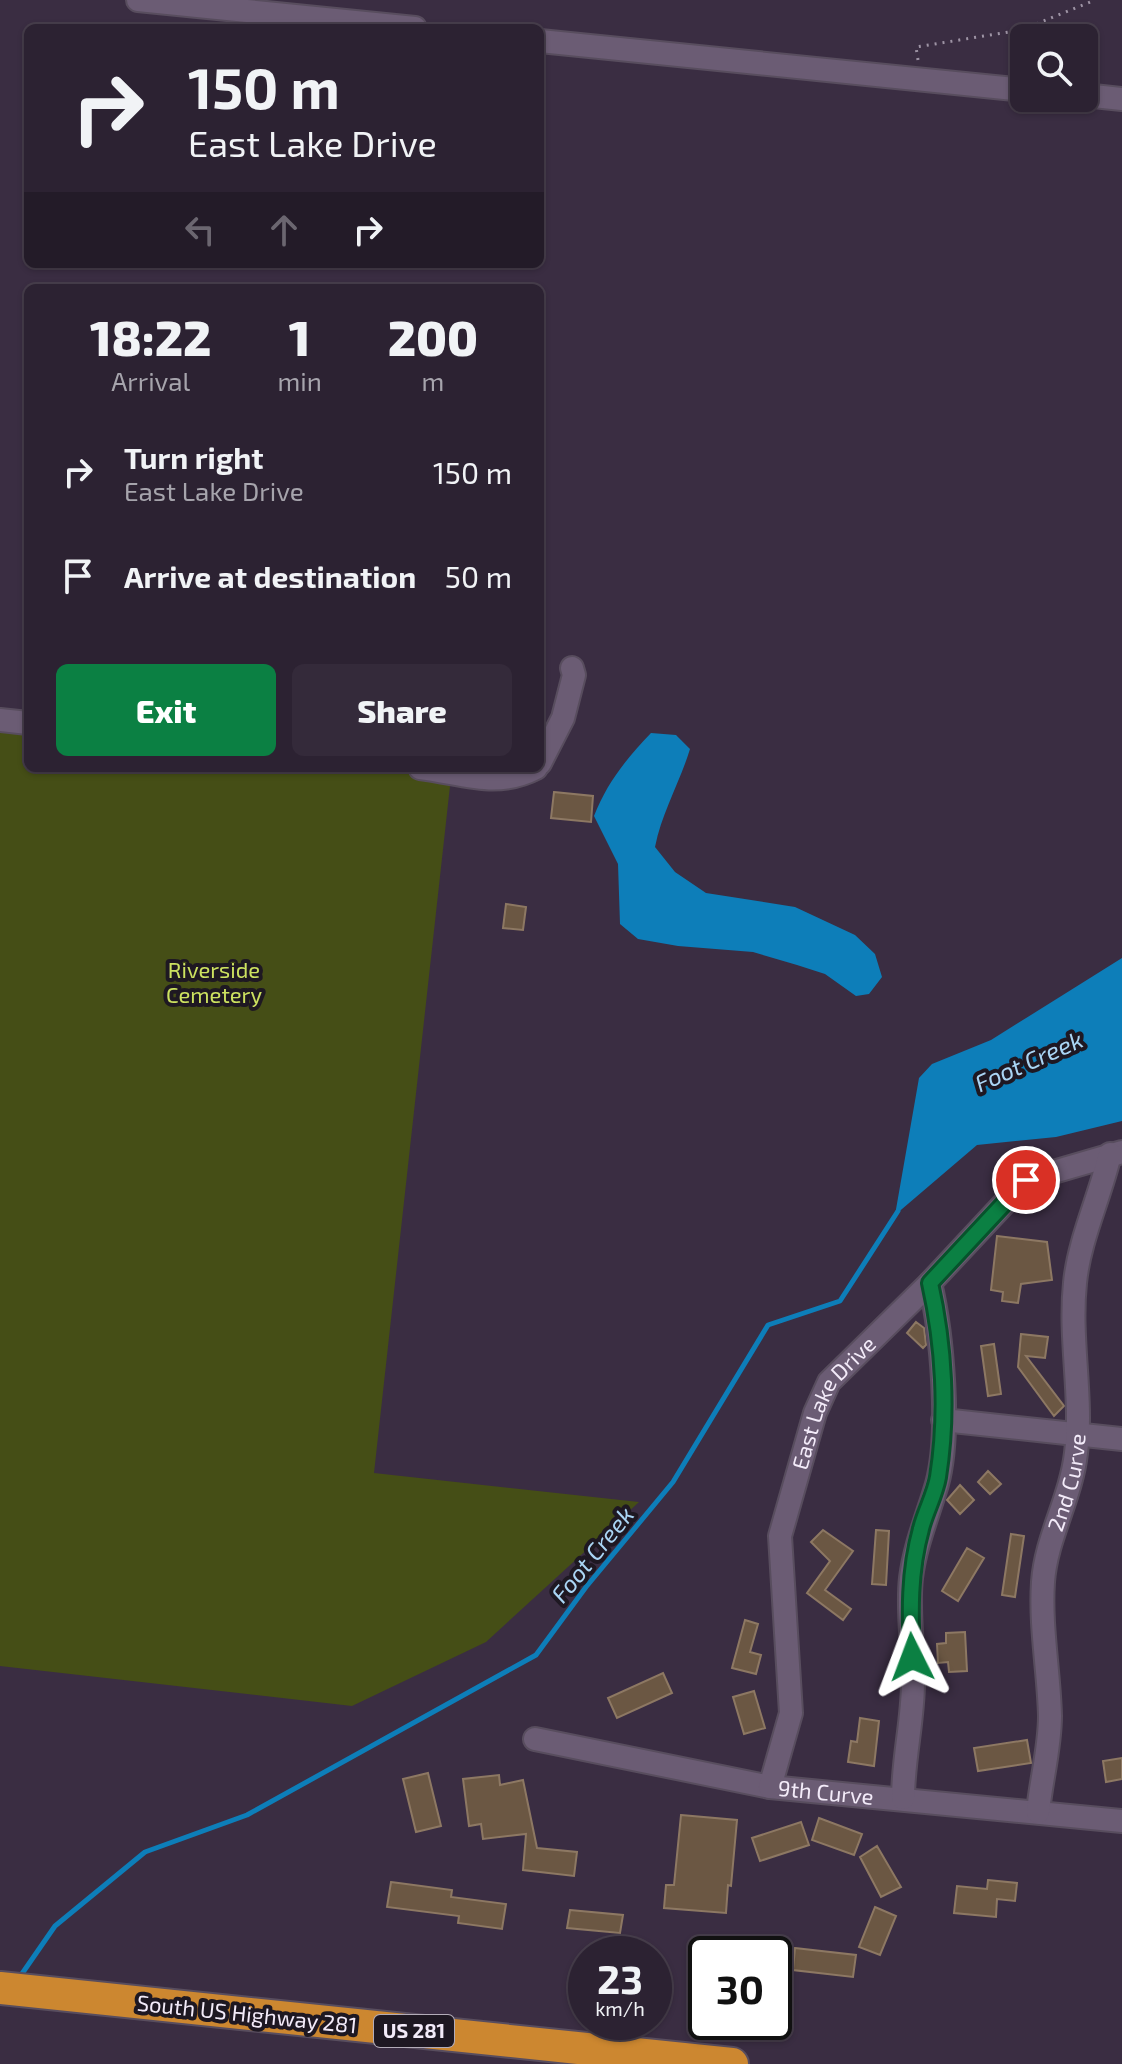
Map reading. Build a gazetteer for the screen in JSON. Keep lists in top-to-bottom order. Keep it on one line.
{"streets":{"highway":["South US Highway 281","US 281"],"street":["East Lake Drive","2nd Curve","9th Curve"]},"crossings":[["East Lake Drive","2nd Curve"],["East Lake Drive","9th Curve"],["2nd Curve","9th Curve"]],"water":["Foot Creek"],"parks":["Riverside Cemetery"],"page":{"turn":["150 m","East Lake Drive"],"eta":["18:22","Arrival","1","min","200","m"],"list":[{"name":"Turn right","note":"East Lake Drive","value":"150 m"},{"name":"Arrive at destination","value":"50 m"}],"buttons":["Exit","Share"],"speed":"23 km/h","limit":"30"}}
